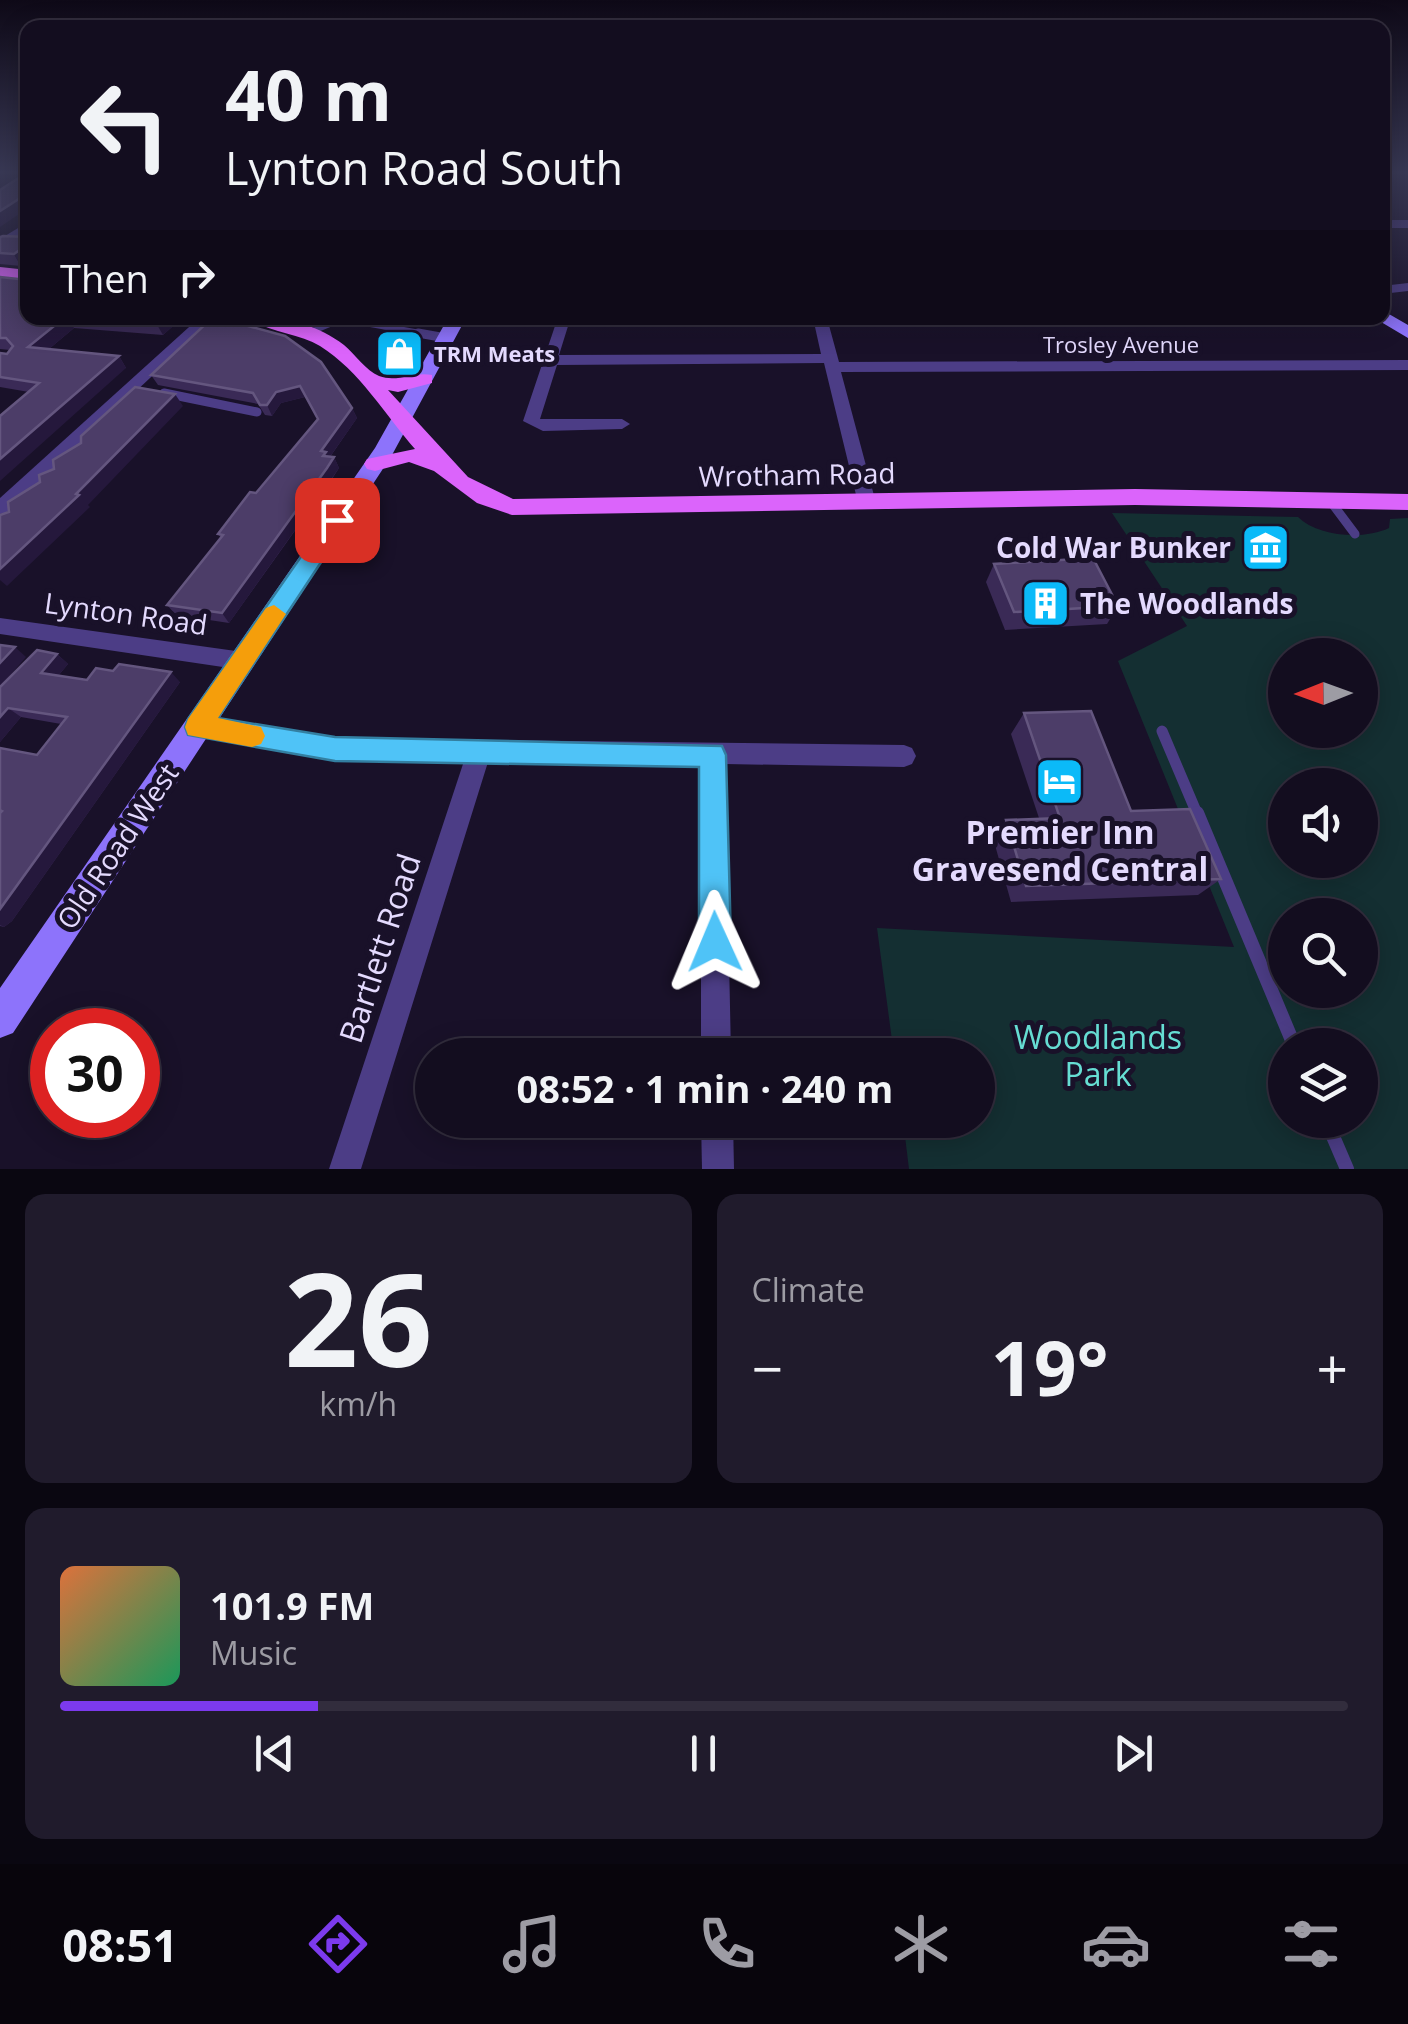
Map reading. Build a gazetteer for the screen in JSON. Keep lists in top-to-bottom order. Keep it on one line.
{"streets":{"main road":["Wrotham Road","Old Road West"],"street":["Trosley Avenue","Lynton Road","Bartlett Road"]},"crossings":[["Wrotham Road","Old Road West"],["Lynton Road","Old Road West"]],"parks":["Woodlands Park"],"places":{"shop":["TRM Meats"],"museum":["Cold War Bunker"],"building":["The Woodlands"],"hotel":["Premier Inn Gravesend Central"]},"north":"left","page":{"turn":["40 m","Lynton Road South"],"then":"Then","limit":"30","trip":"08:52 · 1 min · 240 m","tile":[["26","km/h"],"Climate"],"heat":["−","19°","+"],"song":["101.9 FM","Music"],"tabs":"08:51"}}
